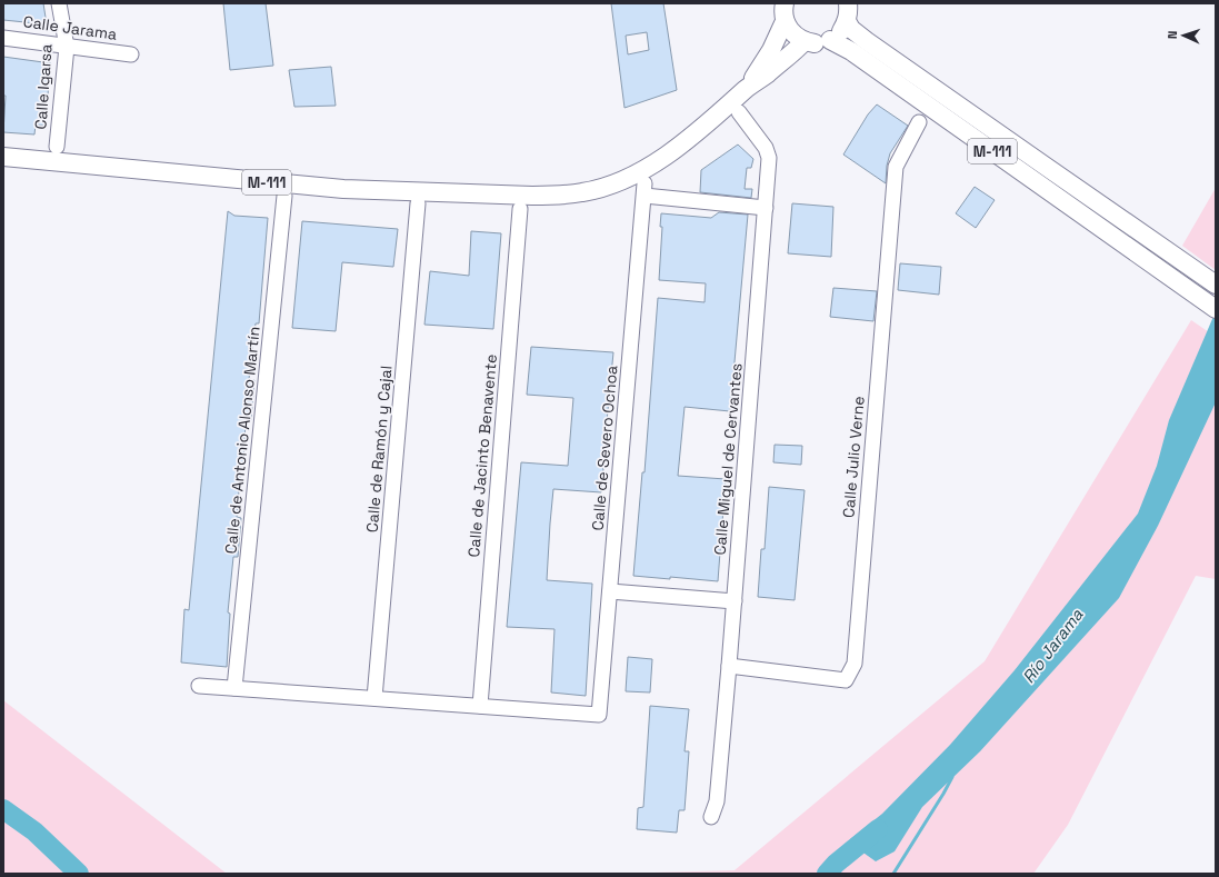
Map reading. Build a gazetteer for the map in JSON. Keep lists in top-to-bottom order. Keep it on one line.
{"streets":{"main road":["M-111"],"street":["Calle Jarama","Calle Igarsa","Calle de Antonio Alonso Martín","Calle de Severo Ochoa","Calle de Ramón y Cajal","Calle de Jacinto Benavente","Calle Julio Verne","Calle Miguel de Cervantes"]},"crossings":[["Calle Jarama","Calle Igarsa"],["Calle de Severo Ochoa","Calle de Jacinto Benavente"],["Calle de Severo Ochoa","Calle Miguel de Cervantes"],["Calle Julio Verne","Calle Miguel de Cervantes"]],"water":["Río Jarama"],"north":"left"}
